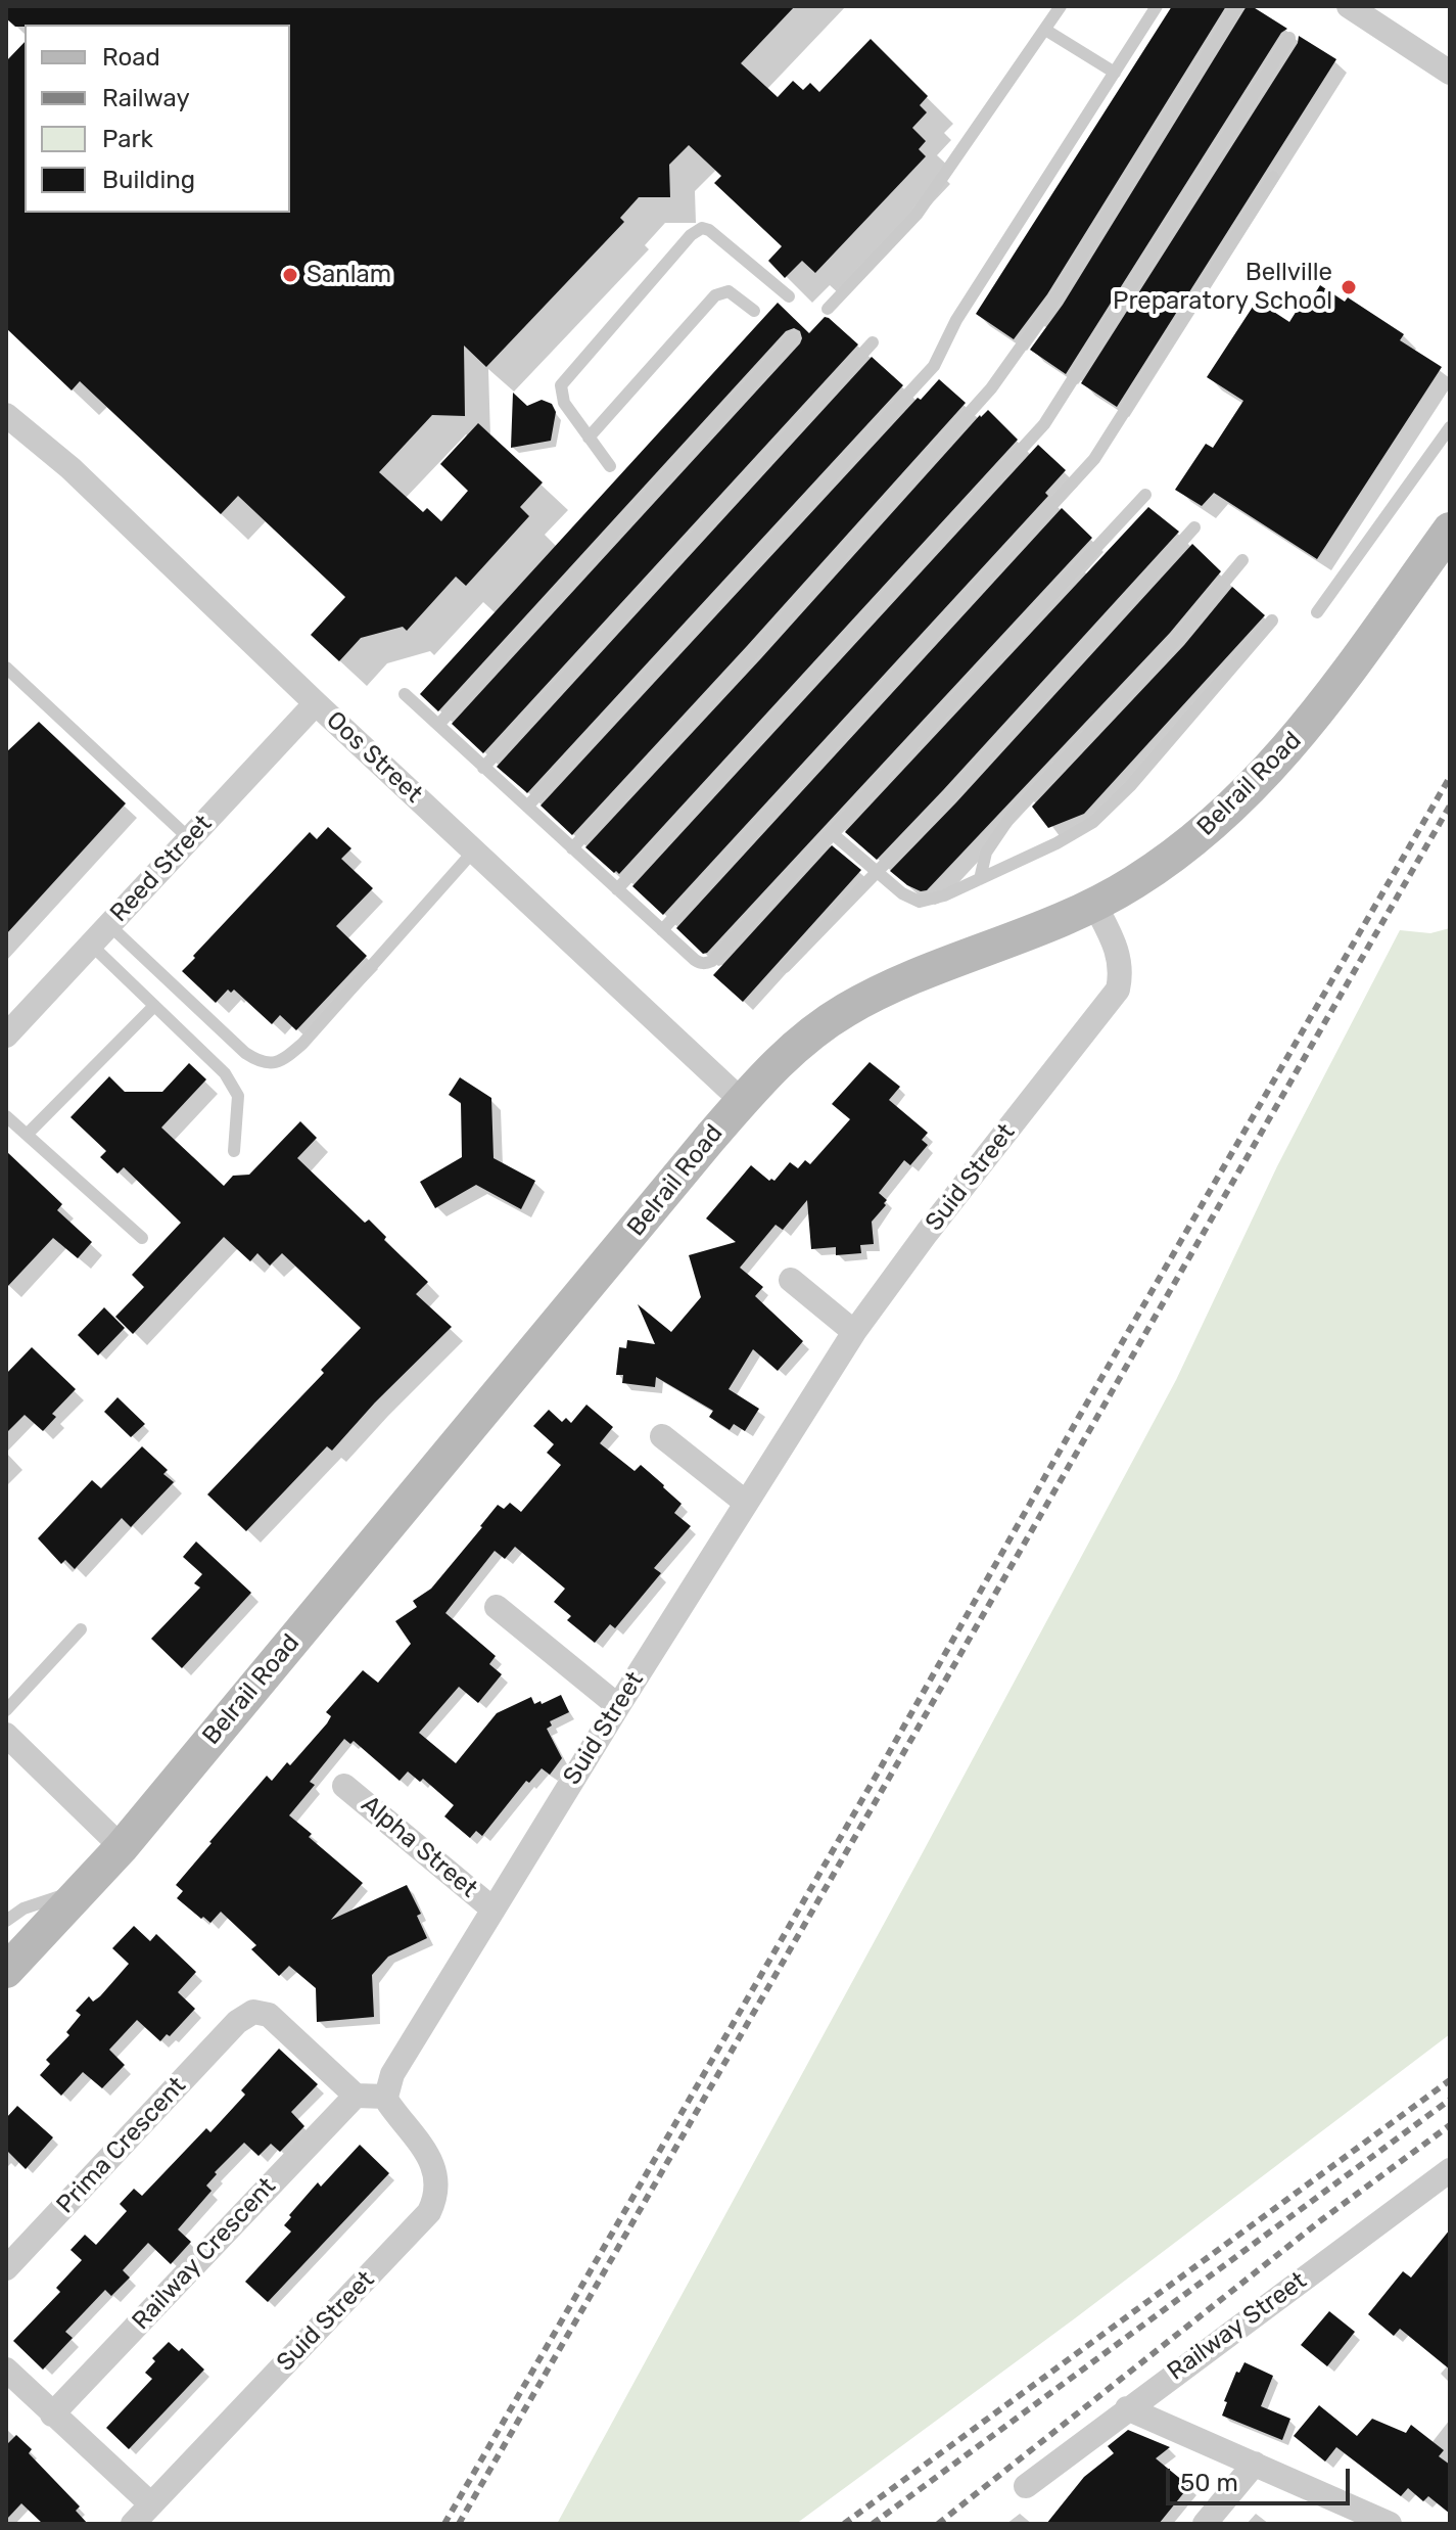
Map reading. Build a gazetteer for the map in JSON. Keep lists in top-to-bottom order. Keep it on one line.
{"streets":{"street":["Oos Street","Belrail Road","Reed Street","Suid Street","Alpha Street","Prima Crescent","Railway Crescent","Railway Street"]},"crossings":[["Oos Street","Belrail Road"],["Oos Street","Reed Street"],["Belrail Road","Suid Street"],["Suid Street","Alpha Street"],["Prima Crescent","Railway Crescent"]],"places":["Sanlam","Bellville Preparatory School"],"legend":["Road","Railway","Park","Building"],"scale_bar":"50 m"}
